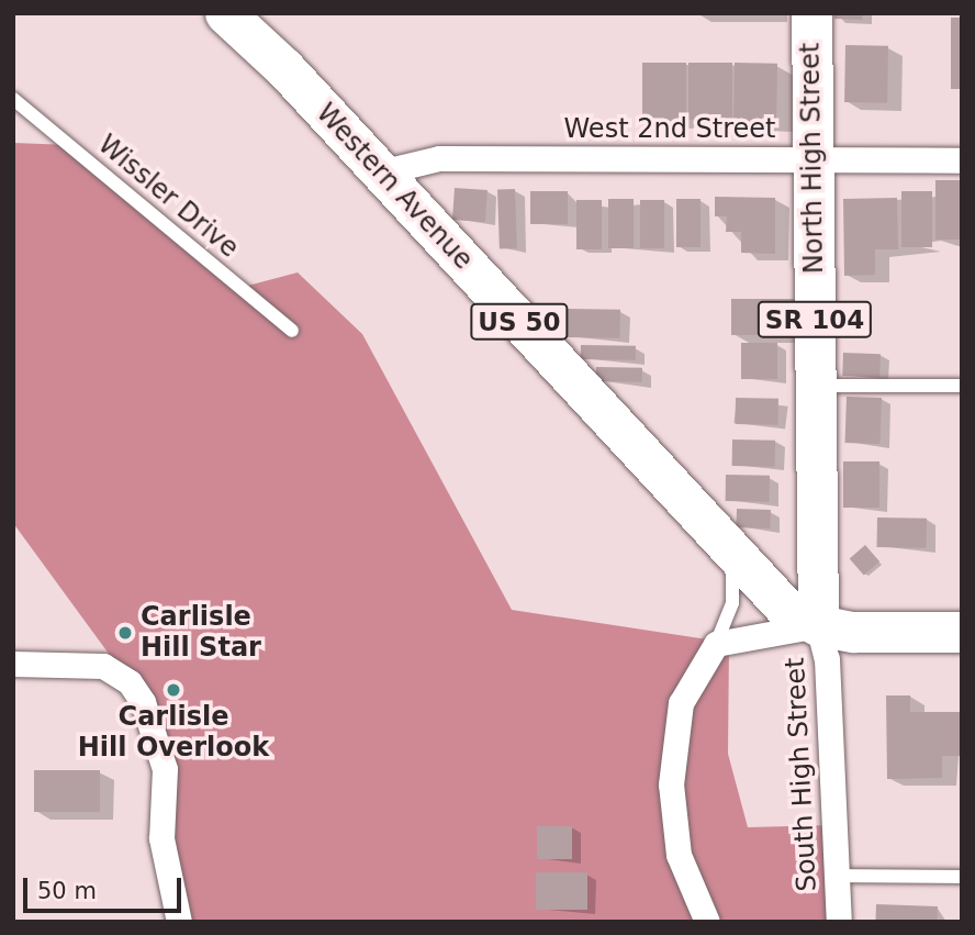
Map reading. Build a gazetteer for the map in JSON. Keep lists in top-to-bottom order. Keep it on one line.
{"streets":{"main road":["North High Street","Western Avenue","SR 104","US 50"],"street":["West 2nd Street","South High Street"],"lane":["Wissler Drive"]},"crossings":[["West 2nd Street","North High Street"],["West 2nd Street","Western Avenue"],["North High Street","Western Avenue"],["North High Street","US 50"],["North High Street","South High Street"],["Western Avenue","US 50"],["Western Avenue","South High Street"],["US 50","South High Street"]],"places":["Carlisle Hill Star","Carlisle Hill Overlook"],"scale_bar":"50 m"}
